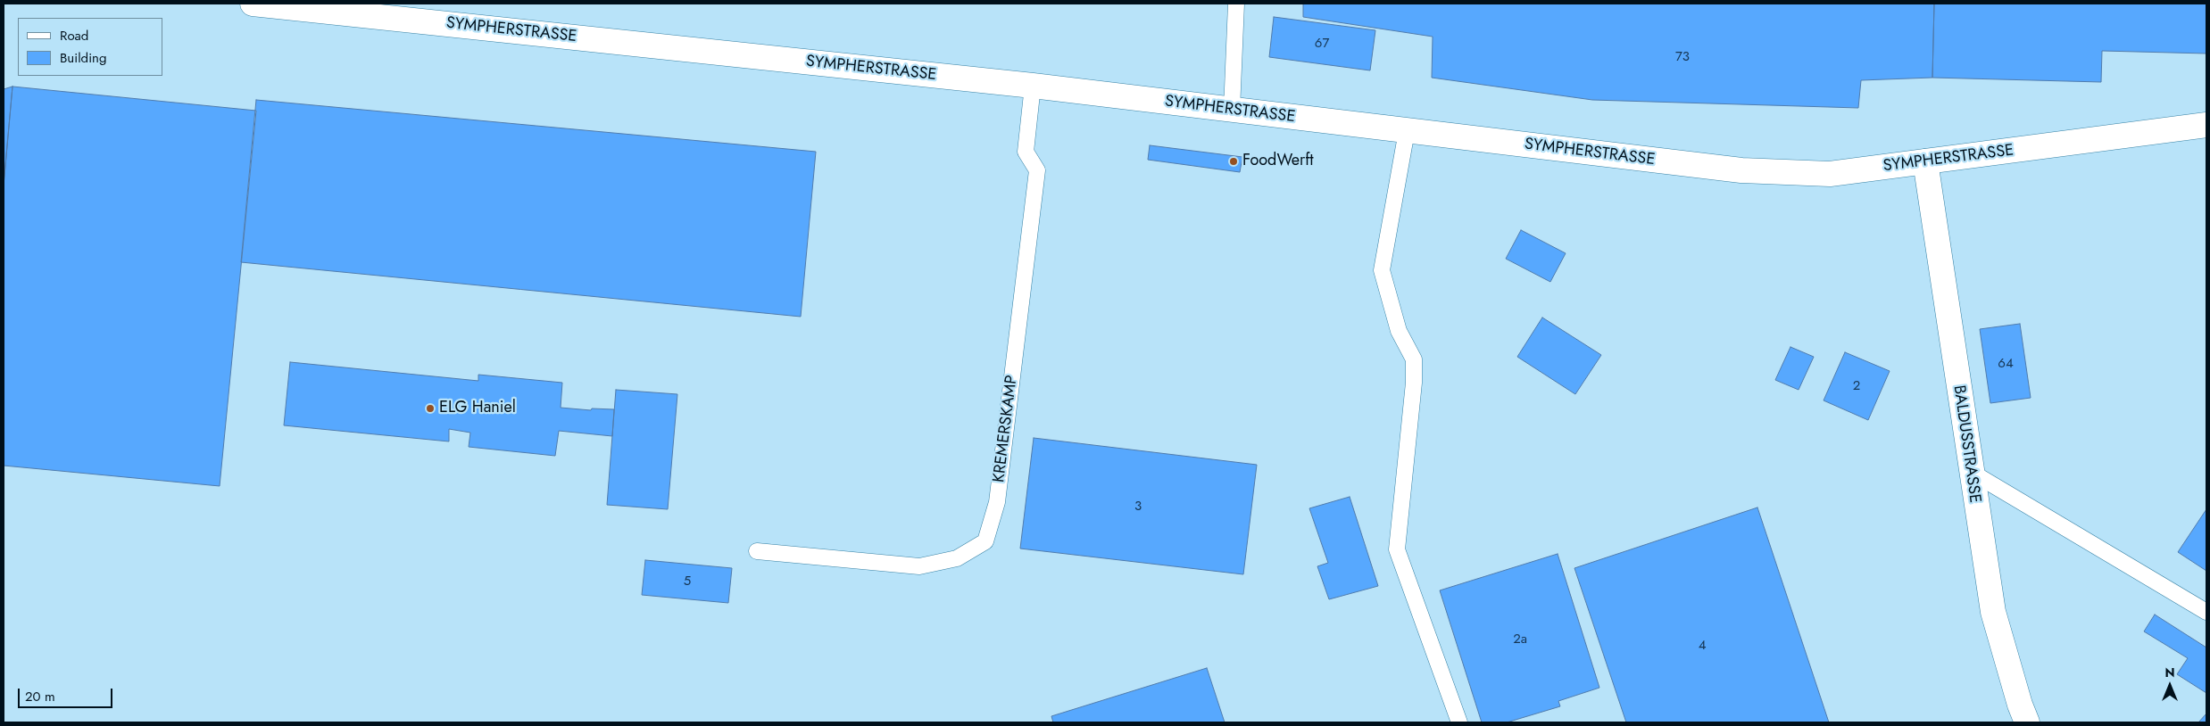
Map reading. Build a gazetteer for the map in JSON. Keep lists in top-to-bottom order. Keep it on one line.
{"streets":{"street":["SYMPHERSTRASSE","BALDUSSTRASSE"],"lane":["KREMERSKAMP"]},"crossings":[["SYMPHERSTRASSE","KREMERSKAMP"],["SYMPHERSTRASSE","BALDUSSTRASSE"]],"places":["FoodWerft","ELG Haniel"],"house_numbers":["67","73","64","2","3","5","2a","4"],"legend":["Road","Building"],"scale_bar":"20 m","north":"top"}
